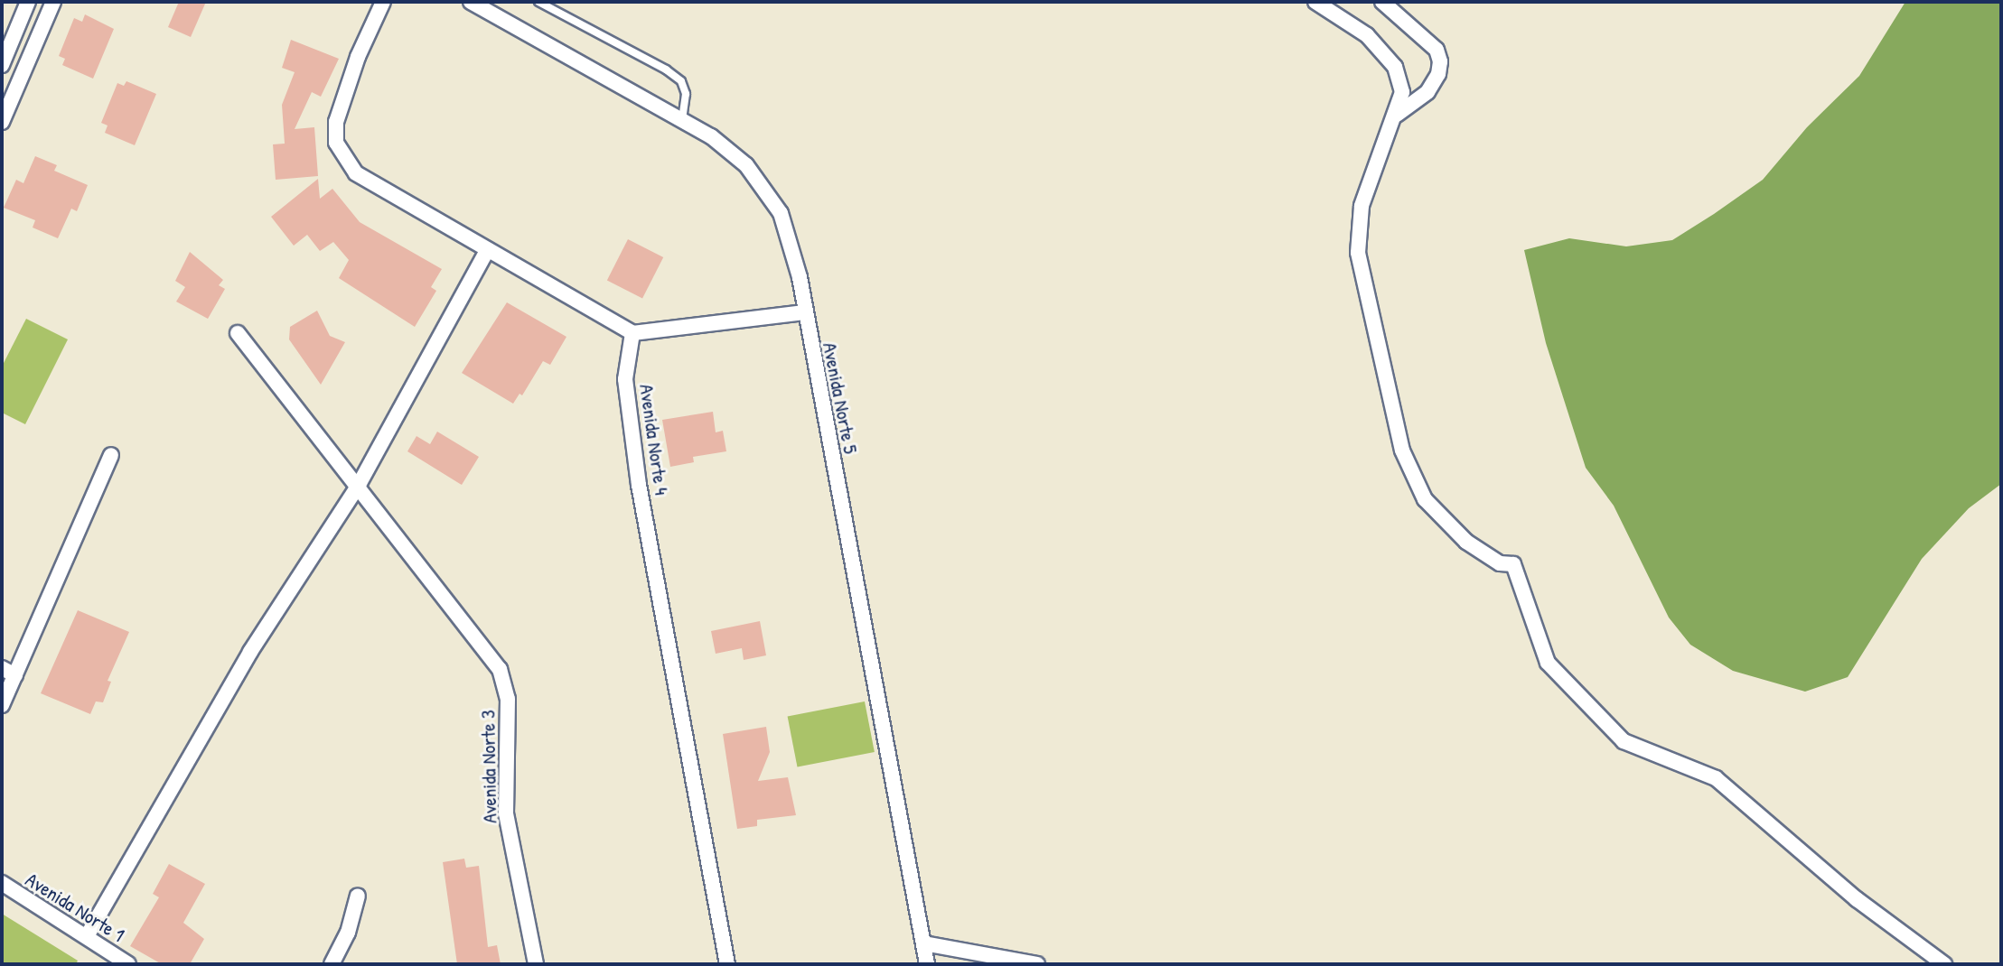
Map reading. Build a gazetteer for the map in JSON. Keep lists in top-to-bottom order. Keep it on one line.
{"streets":{"street":["Avenida Norte 5","Avenida Norte 4","Avenida Norte 3","Avenida Norte 1"]}}
